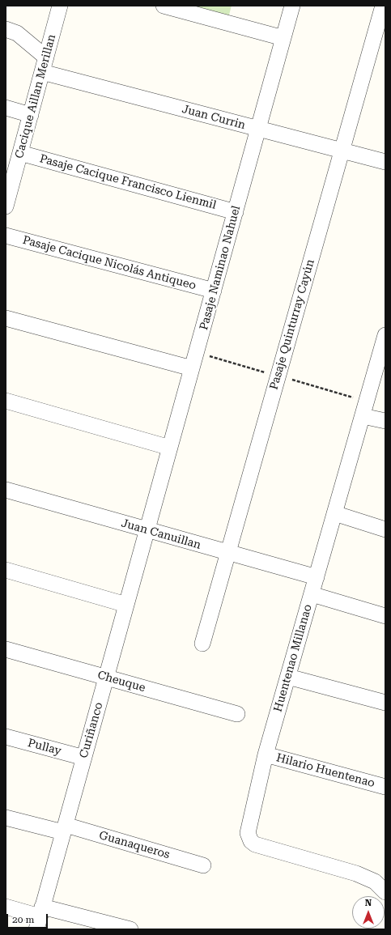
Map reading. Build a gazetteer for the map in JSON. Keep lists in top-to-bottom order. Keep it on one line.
{"streets":{"street":["Cacique Aillan Merillan","Juan Currin","Pasaje Cacique Francisco Lienmil","Pasaje Cacique Nicolás Antiqueo","Pasaje Naminao Nahuel","Pasaje Quinturray Cayún","Juan Canuillan","Huentenao Millanao","Cheuque","Curiñanco","Pullay","Hilario Huentenao","Guanaqueros"]},"crossings":[["Cacique Aillan Merillan","Juan Currin"],["Cacique Aillan Merillan","Pasaje Cacique Francisco Lienmil"],["Juan Currin","Pasaje Naminao Nahuel"],["Juan Currin","Pasaje Quinturray Cayún"],["Pasaje Cacique Francisco Lienmil","Pasaje Naminao Nahuel"],["Pasaje Cacique Nicolás Antiqueo","Pasaje Naminao Nahuel"],["Pasaje Naminao Nahuel","Juan Canuillan"],["Pasaje Naminao Nahuel","Curiñanco"],["Pasaje Quinturray Cayún","Juan Canuillan"],["Juan Canuillan","Huentenao Millanao"],["Juan Canuillan","Curiñanco"],["Huentenao Millanao","Hilario Huentenao"],["Cheuque","Curiñanco"],["Curiñanco","Pullay"],["Curiñanco","Guanaqueros"]],"scale_bar":"20 m","north":"top"}
